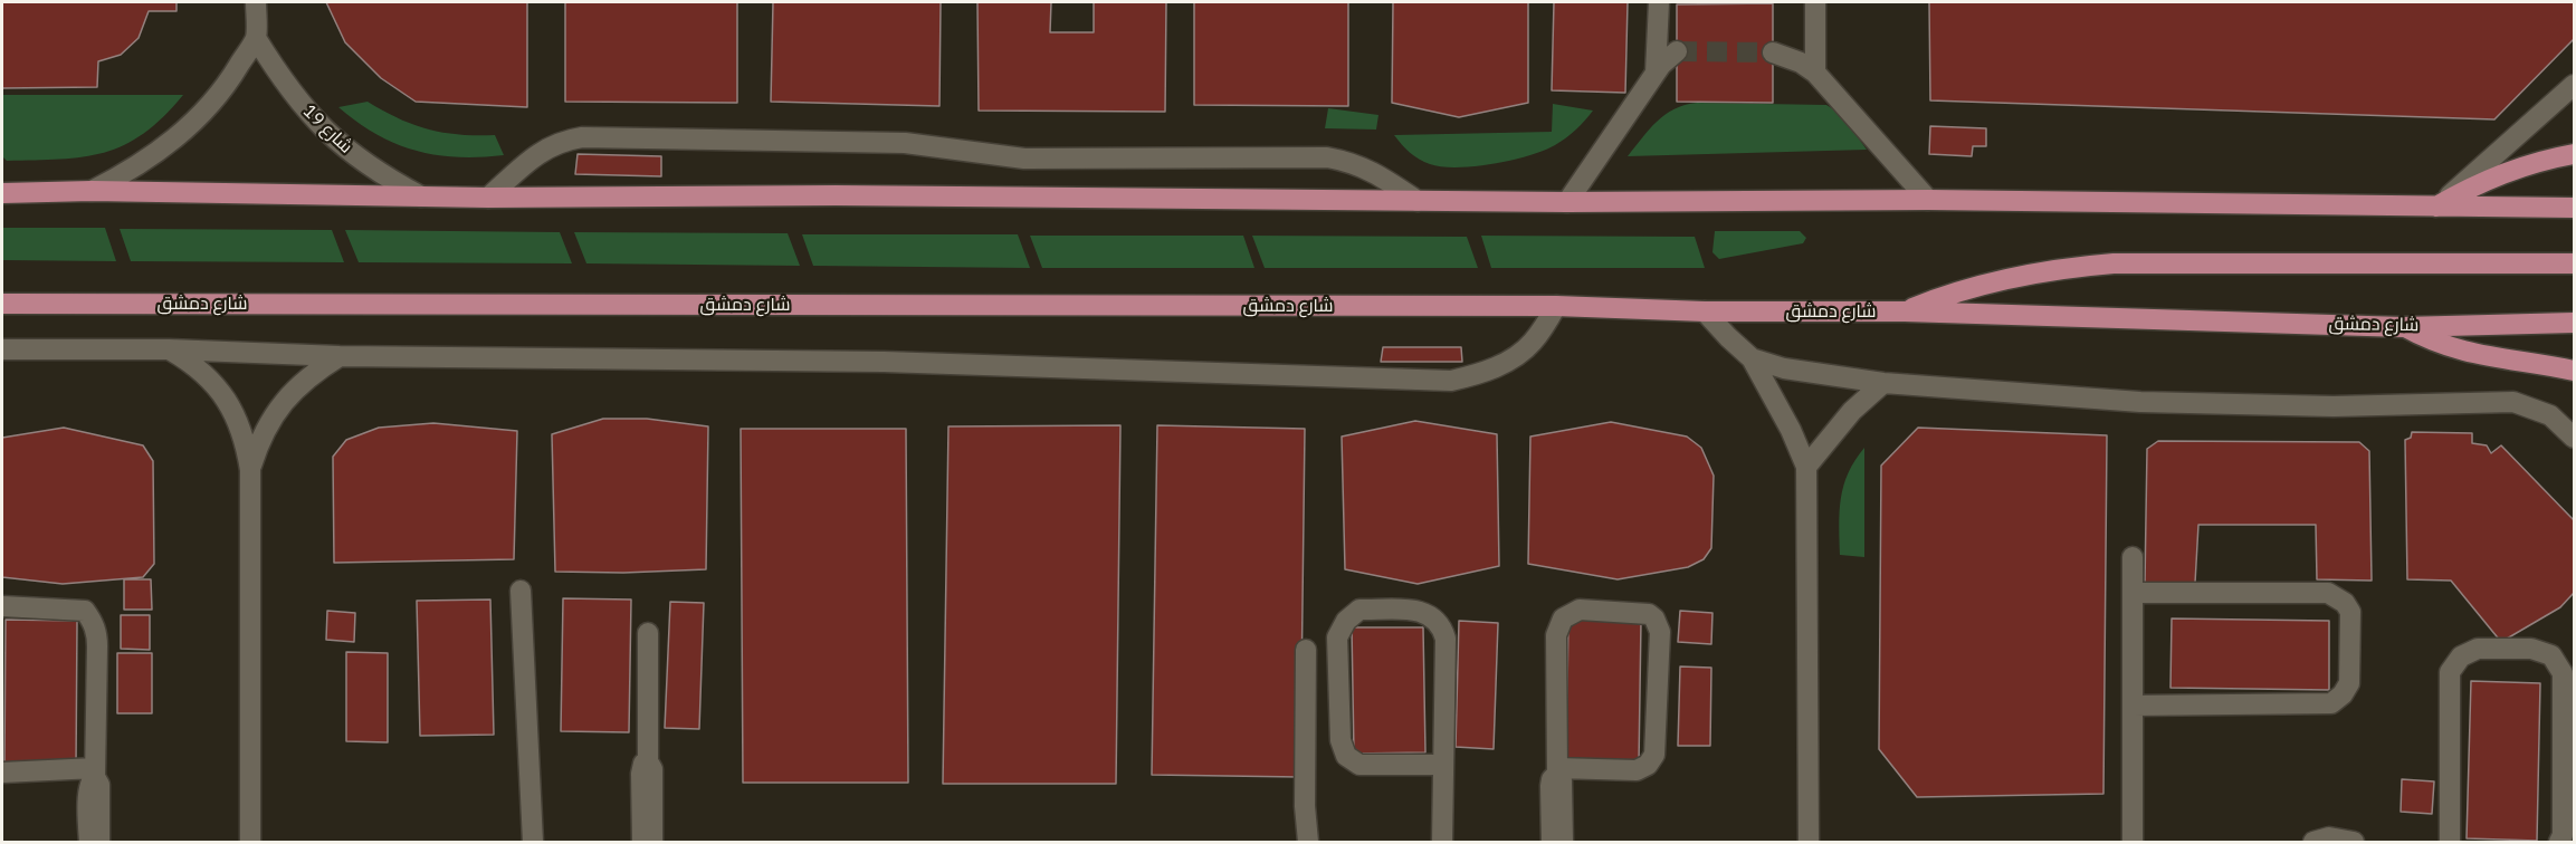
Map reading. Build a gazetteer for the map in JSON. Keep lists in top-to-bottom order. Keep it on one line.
{"streets":{"main road":["شارع دمشق"],"street":["شارع 19"]}}
